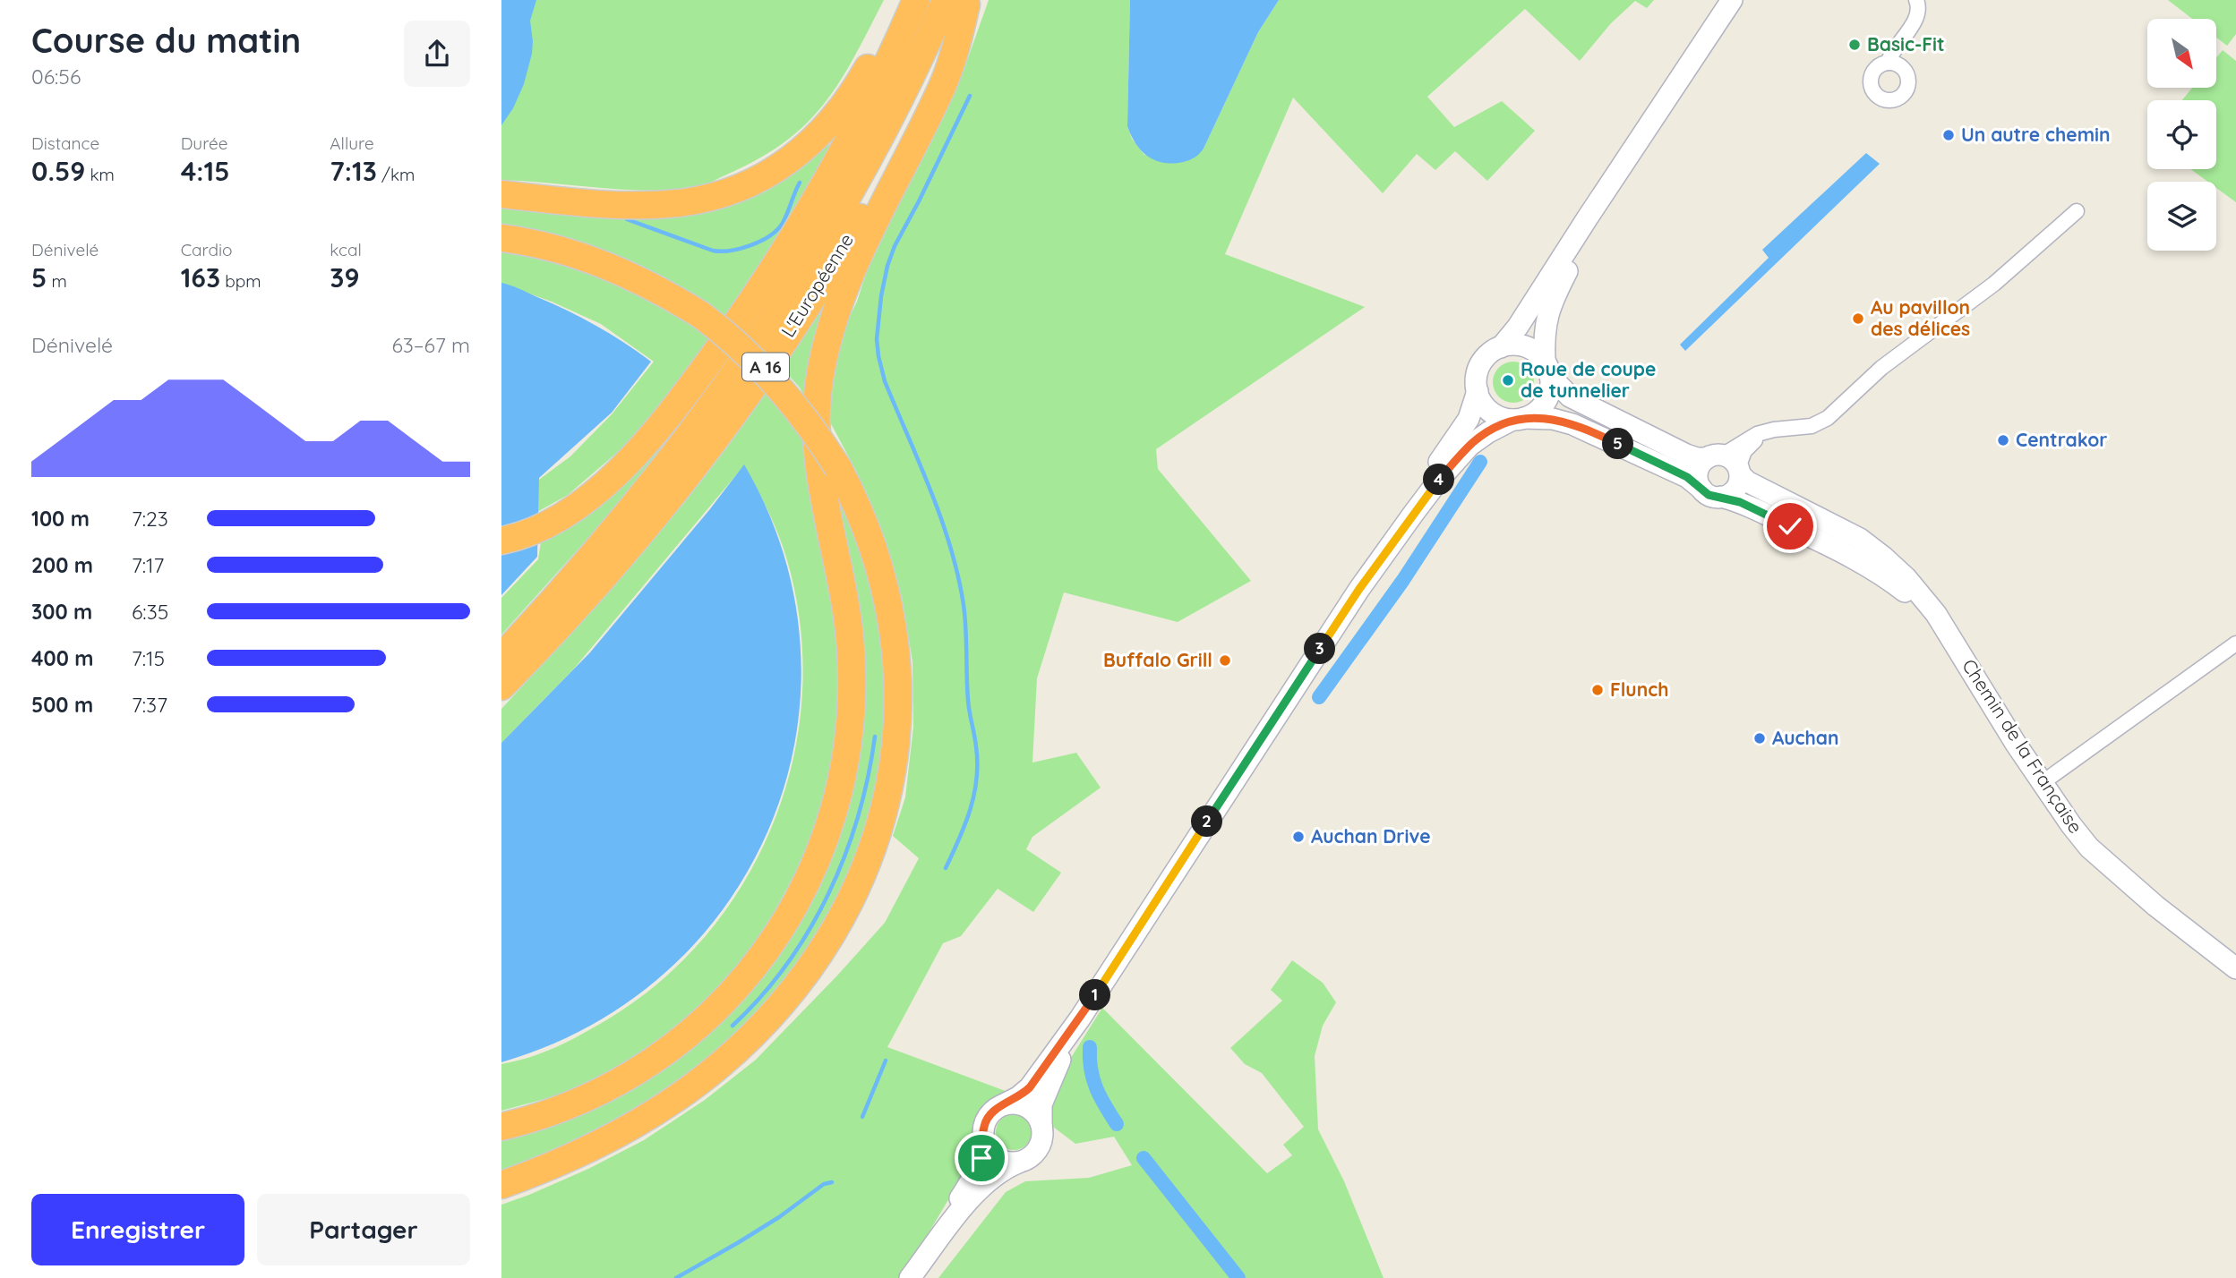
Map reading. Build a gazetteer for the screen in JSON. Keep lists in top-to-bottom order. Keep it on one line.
{"streets":{"highway":["L'Européenne","A 16"],"main road":["Chemin de la Française"]},"places":["Basic-Fit","Un autre chemin","Au pavillon des délices","Roue de coupe de tunnelier","Centrakor","Buffalo Grill","Flunch","Auchan","Auchan Drive"],"north":"bottom right","page":{"heading":["Course du matin","06:56"],"stats":[["Distance","0.59 km"],["Durée","4:15"],["Allure","7:13 /km"],["Dénivelé","5 m"],["Cardio","163 bpm"],["kcal","39"]],"chart":["Dénivelé","63–67 m"],"pins":["5","4","3","2","1"],"list":[{"name":"100 m","note":"7:23"},{"name":"200 m","note":"7:17"},{"name":"300 m","note":"6:35"},{"name":"400 m","note":"7:15"},{"name":"500 m","note":"7:37"}],"buttons":["Enregistrer","Partager"]}}
